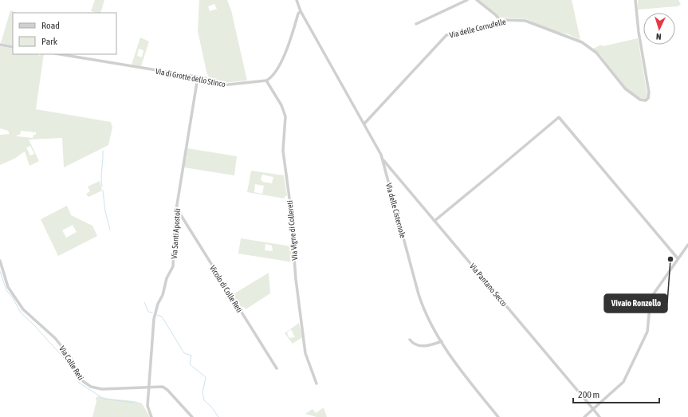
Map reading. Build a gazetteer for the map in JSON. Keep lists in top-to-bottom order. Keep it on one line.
{"streets":{"street":["Via delle Cornufelle","Via di Grotte dello Stinco","Via delle Cisternole","Via Vigne di Collereti","Via Santi Apostoli","Via Pantano Secco","Vicolo di Colle Reti","Via Colle Reti"]},"crossings":[["Via delle Cornufelle","Via delle Cisternole"],["Via di Grotte dello Stinco","Via Vigne di Collereti"],["Via di Grotte dello Stinco","Via Santi Apostoli"],["Via delle Cisternole","Via Pantano Secco"],["Via Santi Apostoli","Vicolo di Colle Reti"],["Via Santi Apostoli","Via Colle Reti"]],"places":["Vivaio Ronzello"],"legend":["Road","Park"],"scale_bar":"200 m","north":"bottom"}
